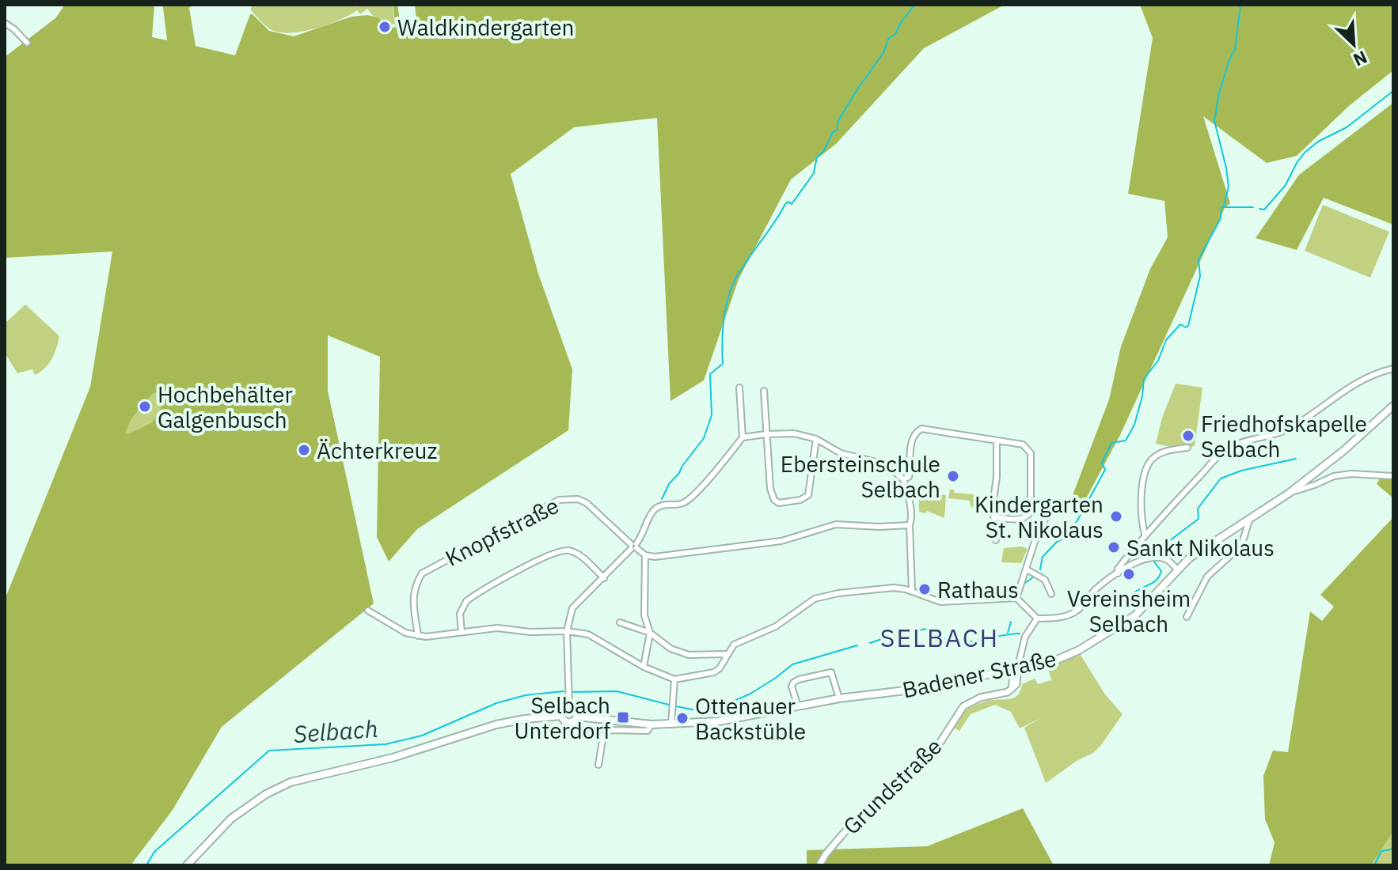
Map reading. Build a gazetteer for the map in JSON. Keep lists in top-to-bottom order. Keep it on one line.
{"streets":{"main road":["Badener Straße"],"street":["Knopfstraße","Grundstraße"]},"crossings":[["Badener Straße","Grundstraße"]],"districts":["SELBACH"],"water":["Selbach"],"places":{"other":["Waldkindergarten","Hochbehälter Galgenbusch","Friedhofskapelle Selbach","Ächterkreuz","Ebersteinschule Selbach","Kindergarten St. Nikolaus","Sankt Nikolaus","Vereinsheim Selbach","Rathaus","Ottenauer Backstüble"],"transit":["Selbach Unterdorf"]},"north":"bottom right"}
